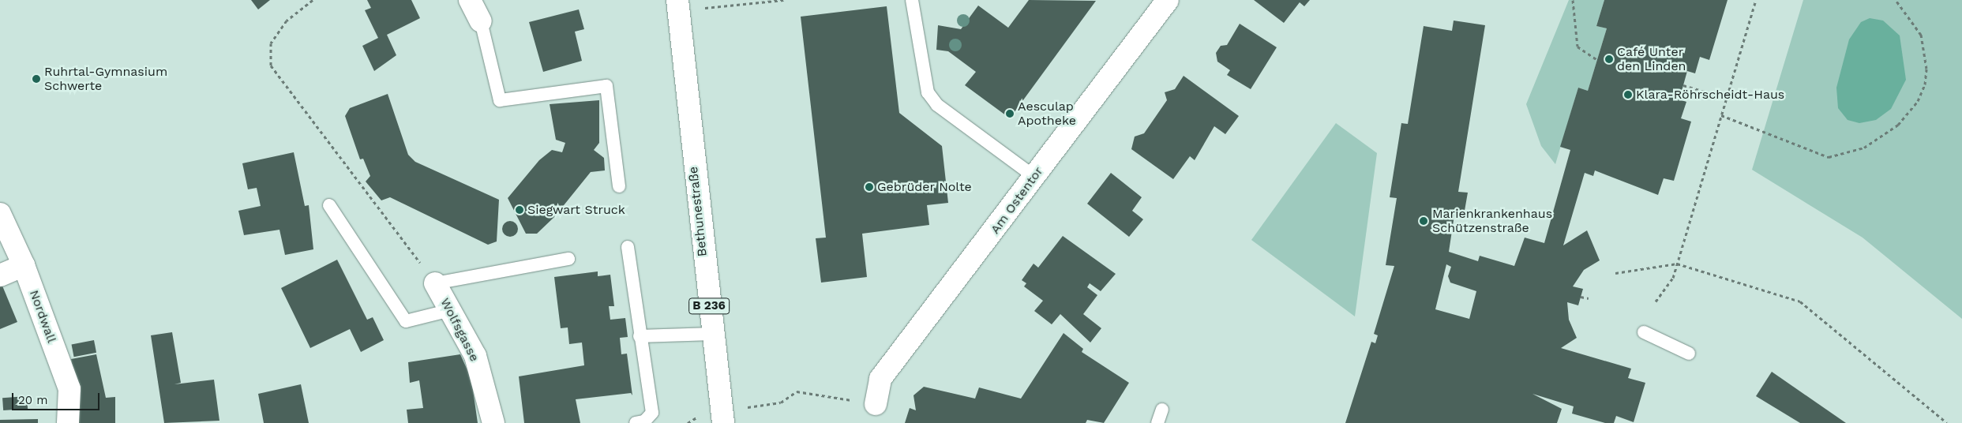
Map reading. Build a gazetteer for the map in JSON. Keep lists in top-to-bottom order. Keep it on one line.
{"streets":{"street":["Am Ostentor","Bethunestraße","B 236","Nordwall","Wolfsgasse"]},"places":["Café Unter den Linden","Ruhrtal-Gymnasium Schwerte","Klara-Röhrscheidt-Haus","Aesculap Apotheke","Gebrüder Nolte","Siegwart Struck","Marienkrankenhaus Schützenstraße"],"scale_bar":"20 m"}
